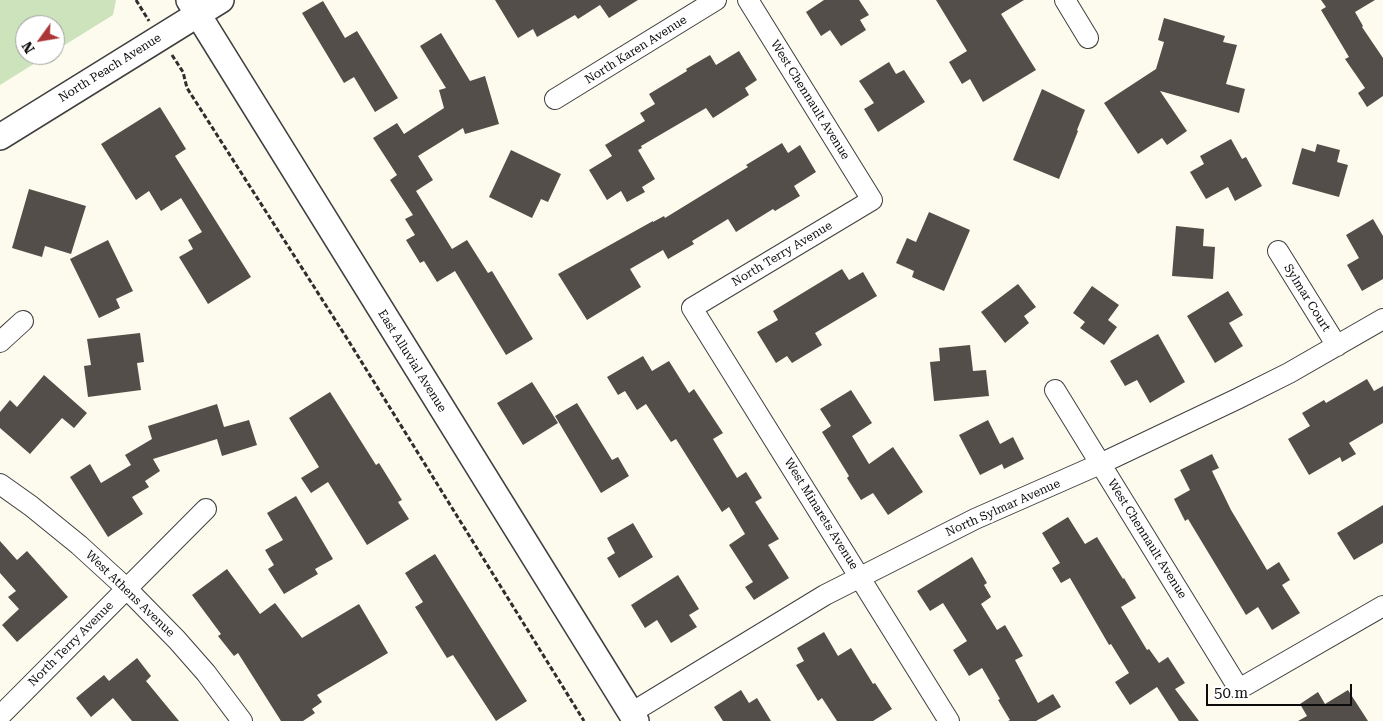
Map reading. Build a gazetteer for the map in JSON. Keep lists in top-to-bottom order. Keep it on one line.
{"streets":{"street":["North Karen Avenue","North Peach Avenue","West Chennault Avenue","North Terry Avenue","Sylmar Court","East Alluvial Avenue","North Sylmar Avenue","West Minarets Avenue","West Athens Avenue"]},"crossings":[["North Peach Avenue","East Alluvial Avenue"],["West Chennault Avenue","North Terry Avenue"],["West Chennault Avenue","North Sylmar Avenue"],["North Terry Avenue","West Minarets Avenue"],["North Terry Avenue","West Athens Avenue"],["Sylmar Court","North Sylmar Avenue"],["East Alluvial Avenue","North Sylmar Avenue"],["North Sylmar Avenue","West Minarets Avenue"]],"scale_bar":"50 m","north":"bottom left"}
